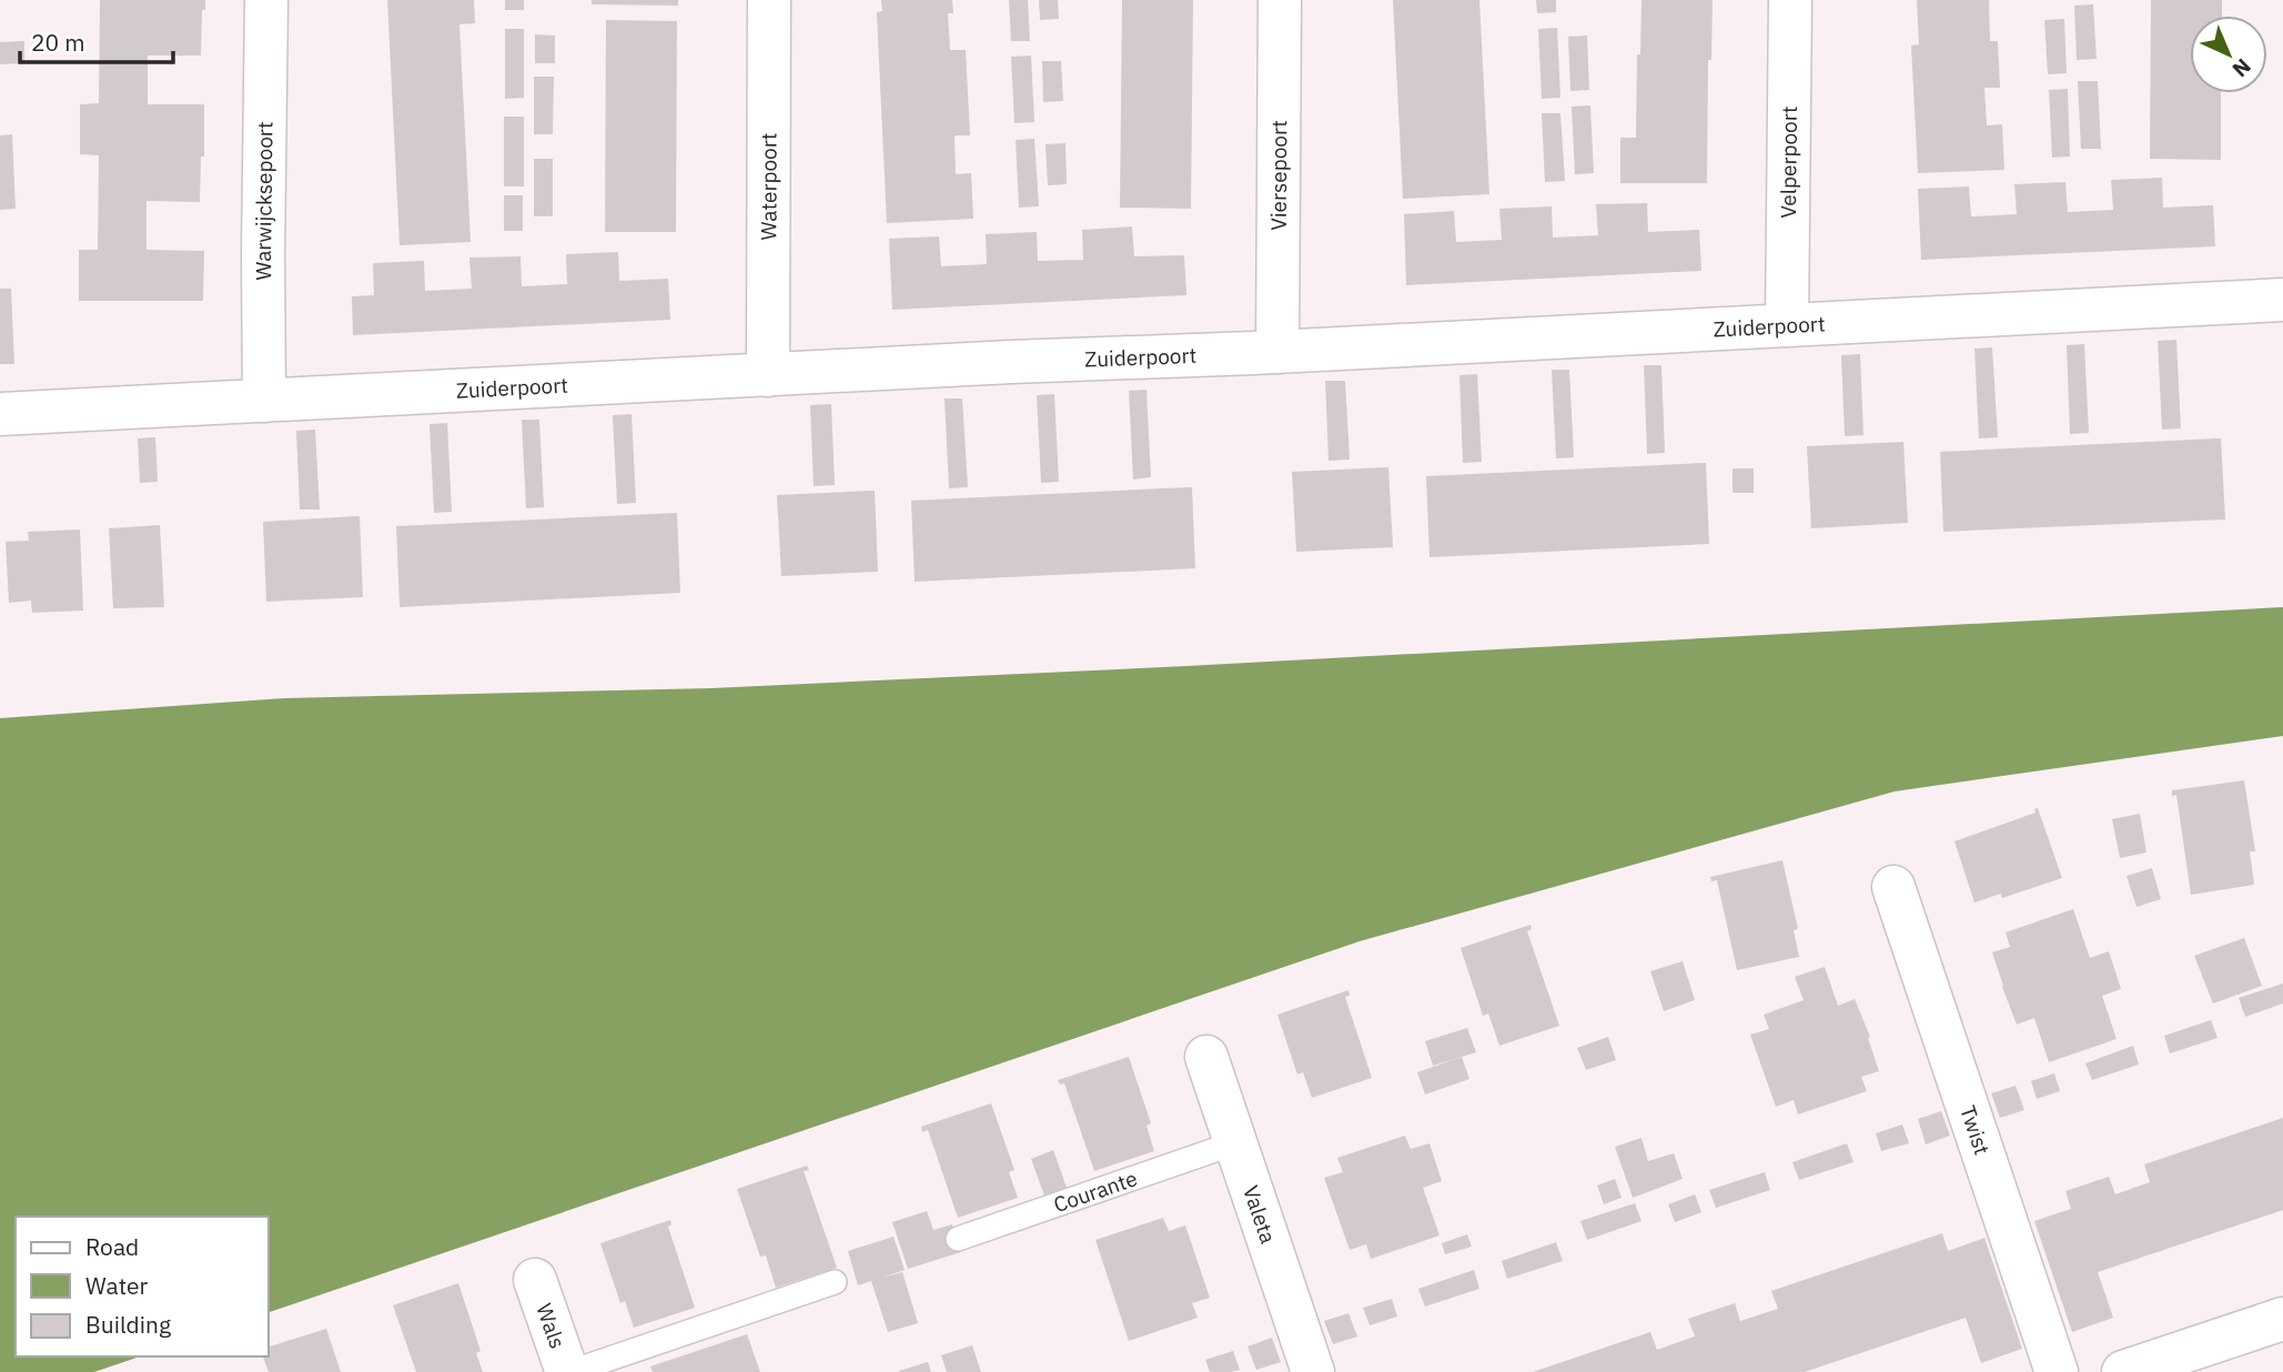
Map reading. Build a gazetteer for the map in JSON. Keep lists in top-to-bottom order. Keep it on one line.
{"streets":{"street":["Velperpoort","Viersepoort","Waterpoort","Warwijcksepoort","Zuiderpoort","Twist","Valeta","Wals"],"lane":["Courante"]},"crossings":[["Velperpoort","Zuiderpoort"],["Viersepoort","Zuiderpoort"],["Waterpoort","Zuiderpoort"],["Warwijcksepoort","Zuiderpoort"],["Courante","Valeta"]],"legend":["Road","Water","Building"],"scale_bar":"20 m","north":"bottom right"}
